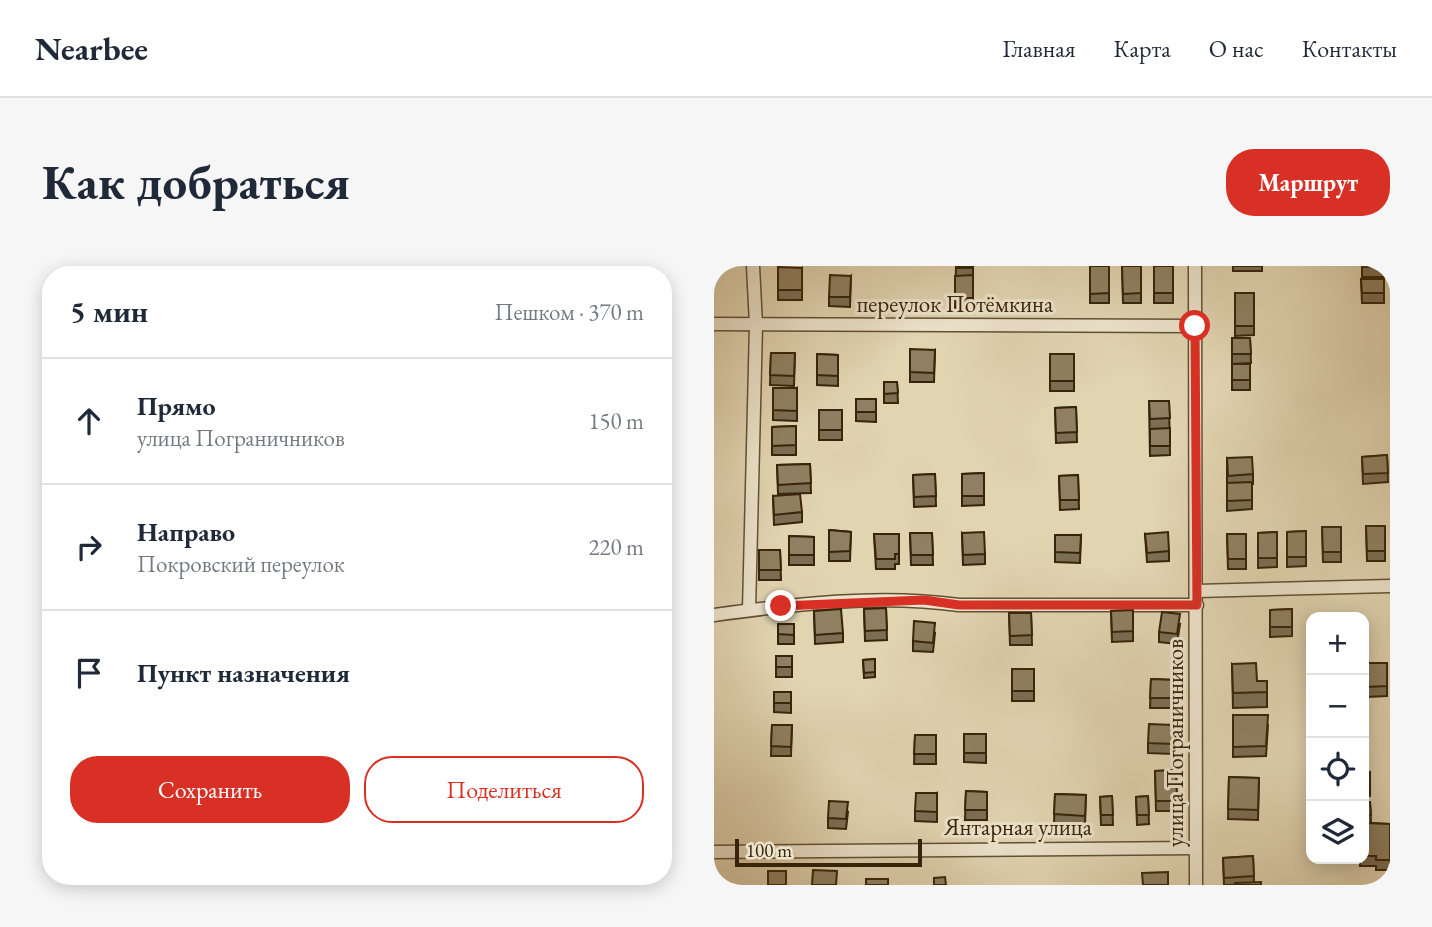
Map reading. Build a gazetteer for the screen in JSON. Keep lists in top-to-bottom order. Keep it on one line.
{"streets":{"street":["переулок Потёмкина","улица Пограничников","Янтарная улица"]},"crossings":[["переулок Потёмкина","улица Пограничников"],["улица Пограничников","Янтарная улица"]],"scale_bar":"100 m","page":{"header":"Nearbee","nav":["Главная","Карта","О нас","Контакты"],"buttons":["Маршрут",["Сохранить","Поделиться"]],"title":"Как добраться","heading":["5 мин","Пешком · 370 m"],"list":[["Прямо","улица Пограничников","150 m"],["Направо","Покровский переулок","220 m"],"Пункт назначения"],"map_buttons":["+","−"],"scale":"100 m"}}
